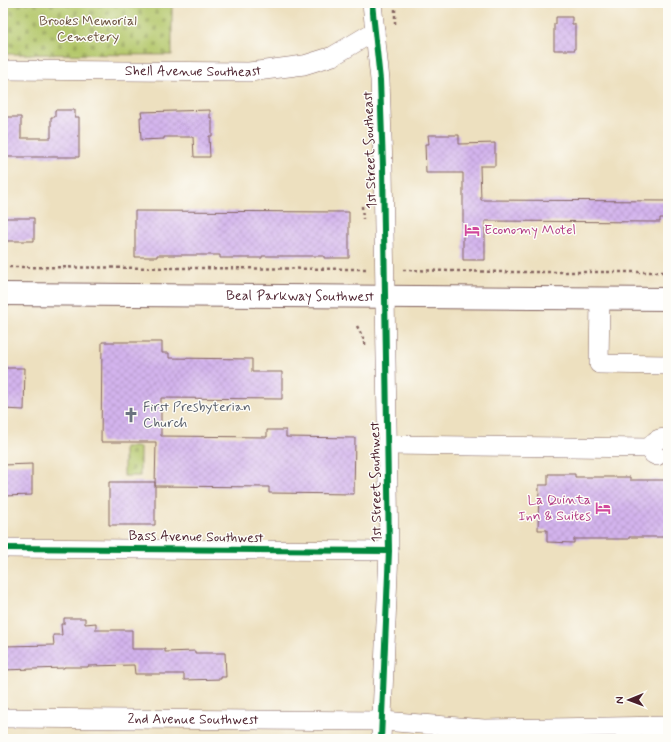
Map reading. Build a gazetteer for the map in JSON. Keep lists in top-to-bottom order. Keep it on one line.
{"streets":{"main road":["Beal Parkway Southwest"],"street":["Shell Avenue Southeast","1st Street Southeast","1st Street Southwest","Bass Avenue Southwest","2nd Avenue Southwest"]},"crossings":[["Shell Avenue Southeast","1st Street Southeast"],["1st Street Southeast","Beal Parkway Southwest"],["1st Street Southeast","1st Street Southwest"],["Beal Parkway Southwest","1st Street Southwest"],["1st Street Southwest","Bass Avenue Southwest"],["1st Street Southwest","2nd Avenue Southwest"]],"parks":["Brooks Memorial Cemetery"],"places":{"hotel":["Economy Motel","La Quinta Inn & Suites"],"church":["First Presbyterian Church"]},"north":"left"}
